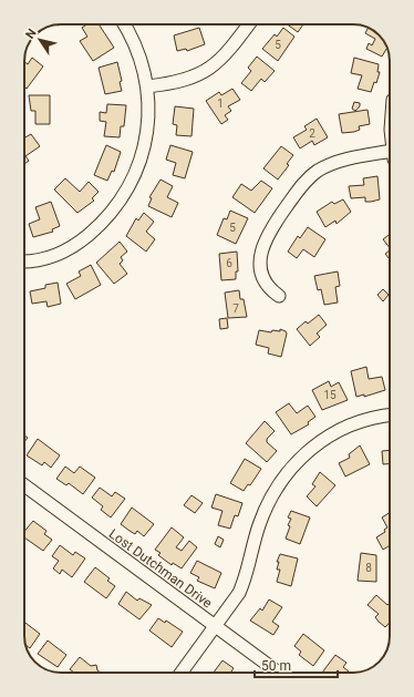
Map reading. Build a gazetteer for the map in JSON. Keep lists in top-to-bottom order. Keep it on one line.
{"streets":{"street":["Lost Dutchman Drive"]},"house_numbers":["5","1","2","5","6","7","15","8"],"scale_bar":"50 m","north":"top left"}
